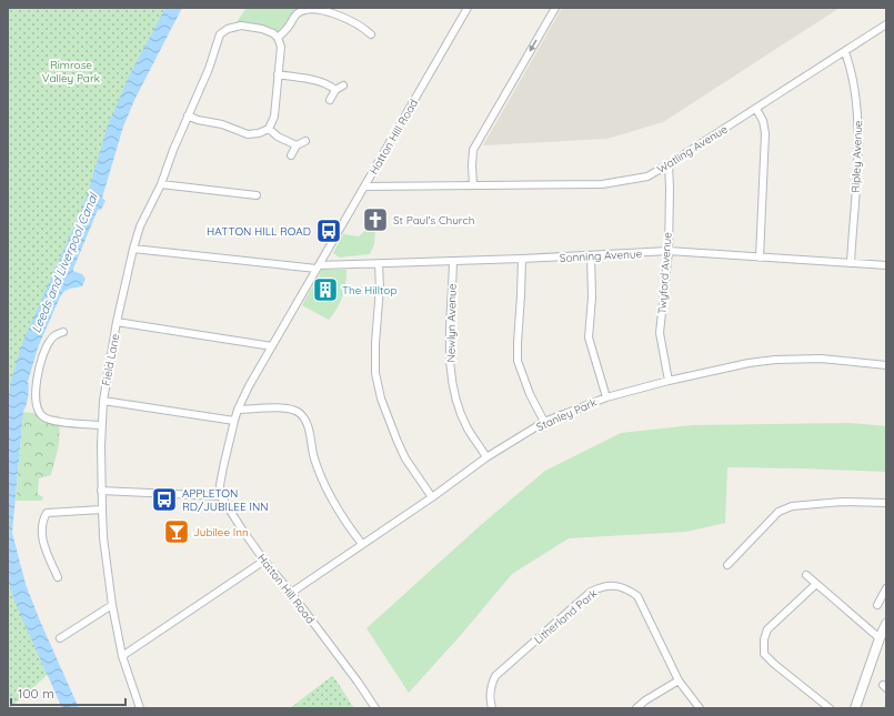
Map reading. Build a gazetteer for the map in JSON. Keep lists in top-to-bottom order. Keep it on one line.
{"streets":{"street":["Hatton Hill Road","Watling Avenue","Ripley Avenue","Sonning Avenue","Twyford Avenue","Newlyn Avenue","Field Lane","Stanley Park","Litherland Park"]},"crossings":[["Hatton Hill Road","Watling Avenue"],["Hatton Hill Road","Sonning Avenue"],["Hatton Hill Road","Stanley Park"],["Watling Avenue","Ripley Avenue"],["Watling Avenue","Twyford Avenue"],["Ripley Avenue","Sonning Avenue"],["Sonning Avenue","Twyford Avenue"],["Sonning Avenue","Newlyn Avenue"],["Sonning Avenue","Field Lane"],["Twyford Avenue","Stanley Park"],["Newlyn Avenue","Stanley Park"]],"water":["Leeds and Liverpool Canal"],"parks":["Rimrose Valley Park"],"places":{"church":["St Paul's Church"],"bus stop":["HATTON HILL ROAD","APPLETON RD/JUBILEE INN"],"building":["The Hilltop"],"bar":["Jubilee Inn"]},"scale_bar":"100 m"}
